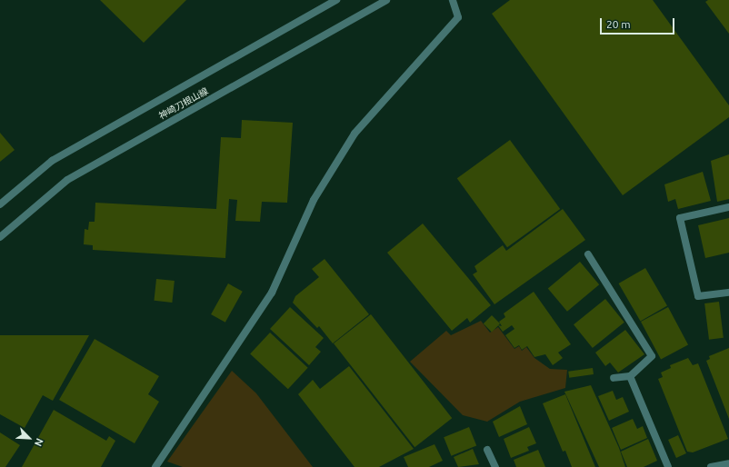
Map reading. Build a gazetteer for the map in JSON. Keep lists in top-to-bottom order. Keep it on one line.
{"streets":{"street":["神崎刀根山線"]},"scale_bar":"20 m","north":"bottom right"}
